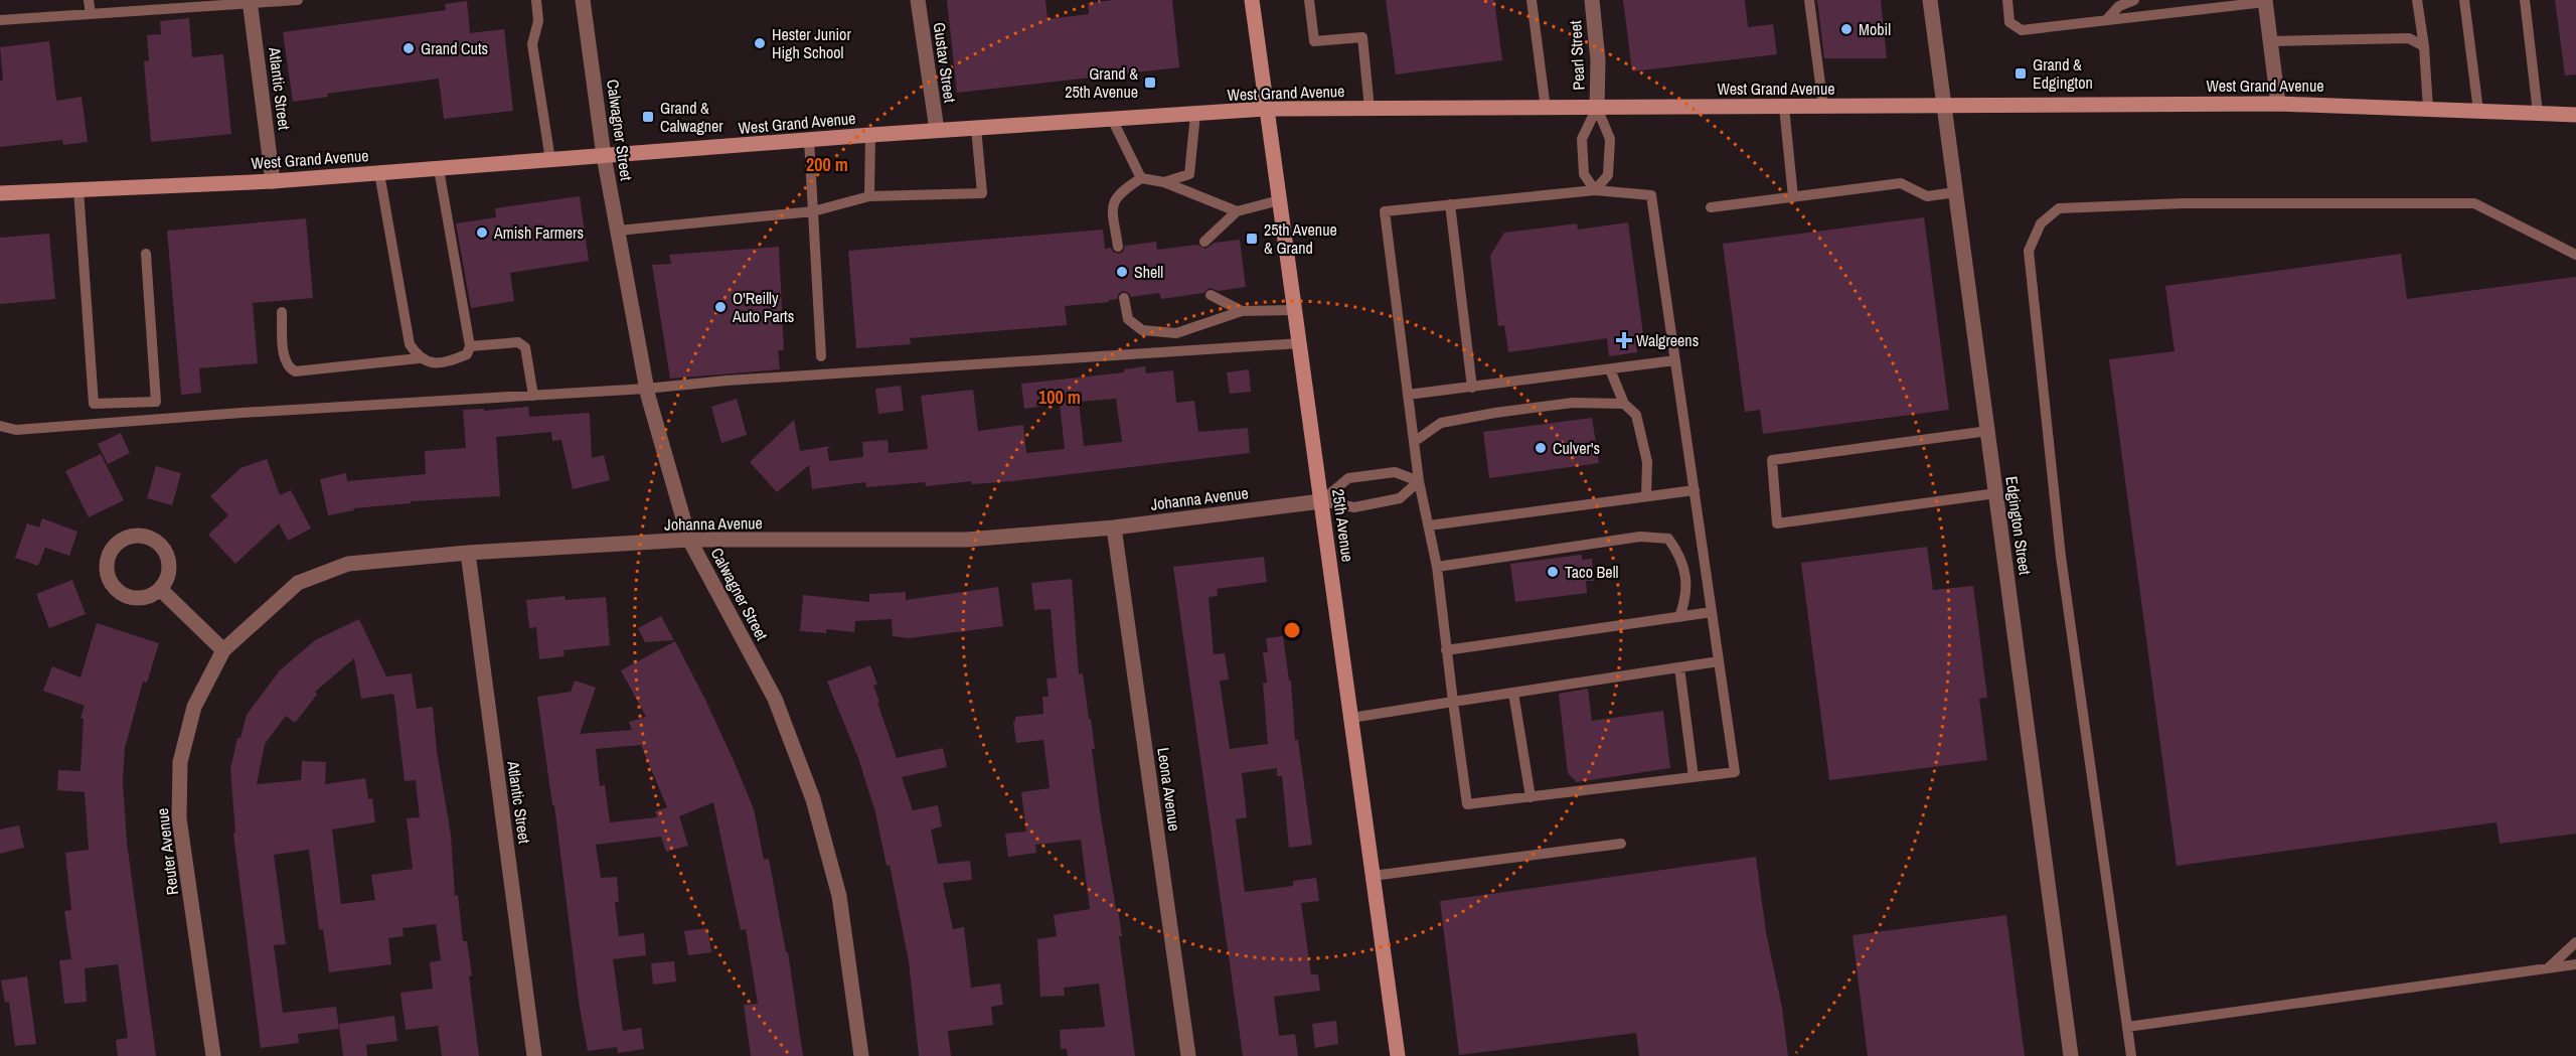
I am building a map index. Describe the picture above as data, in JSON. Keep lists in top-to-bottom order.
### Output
{
  "streets": {
    "main road": ["West Grand Avenue", "25th Avenue"],
    "street": [
      "Pearl Street",
      "Gustav Street",
      "Atlantic Street",
      "Calwagner Street",
      "Johanna Avenue",
      "Edgington Street",
      "Leona Avenue",
      "Reuter Avenue"
    ]
  },
  "crossings": [
    ["Pearl Street", "West Grand Avenue"],
    ["Gustav Street", "West Grand Avenue"],
    ["West Grand Avenue", "Atlantic Street"],
    ["West Grand Avenue", "Calwagner Street"],
    ["West Grand Avenue", "25th Avenue"],
    ["West Grand Avenue", "Edgington Street"],
    ["Atlantic Street", "Johanna Avenue"],
    ["Calwagner Street", "Johanna Avenue"],
    ["Johanna Avenue", "25th Avenue"],
    ["Johanna Avenue", "Leona Avenue"],
    ["Johanna Avenue", "Reuter Avenue"]
  ],
  "places": {
    "other": [
      "Mobil",
      "Hester Junior High School",
      "Grand Cuts",
      "Amish Farmers",
      "Shell",
      "O'Reilly Auto Parts",
      "Culver's",
      "Taco Bell"
    ],
    "transit": [
      "Grand & Edgington",
      "Grand & 25th Avenue",
      "Grand & Calwagner",
      "25th Avenue & Grand"
    ],
    "health": ["Walgreens"]
  },
  "rings": ["200 m", "100 m"]
}
